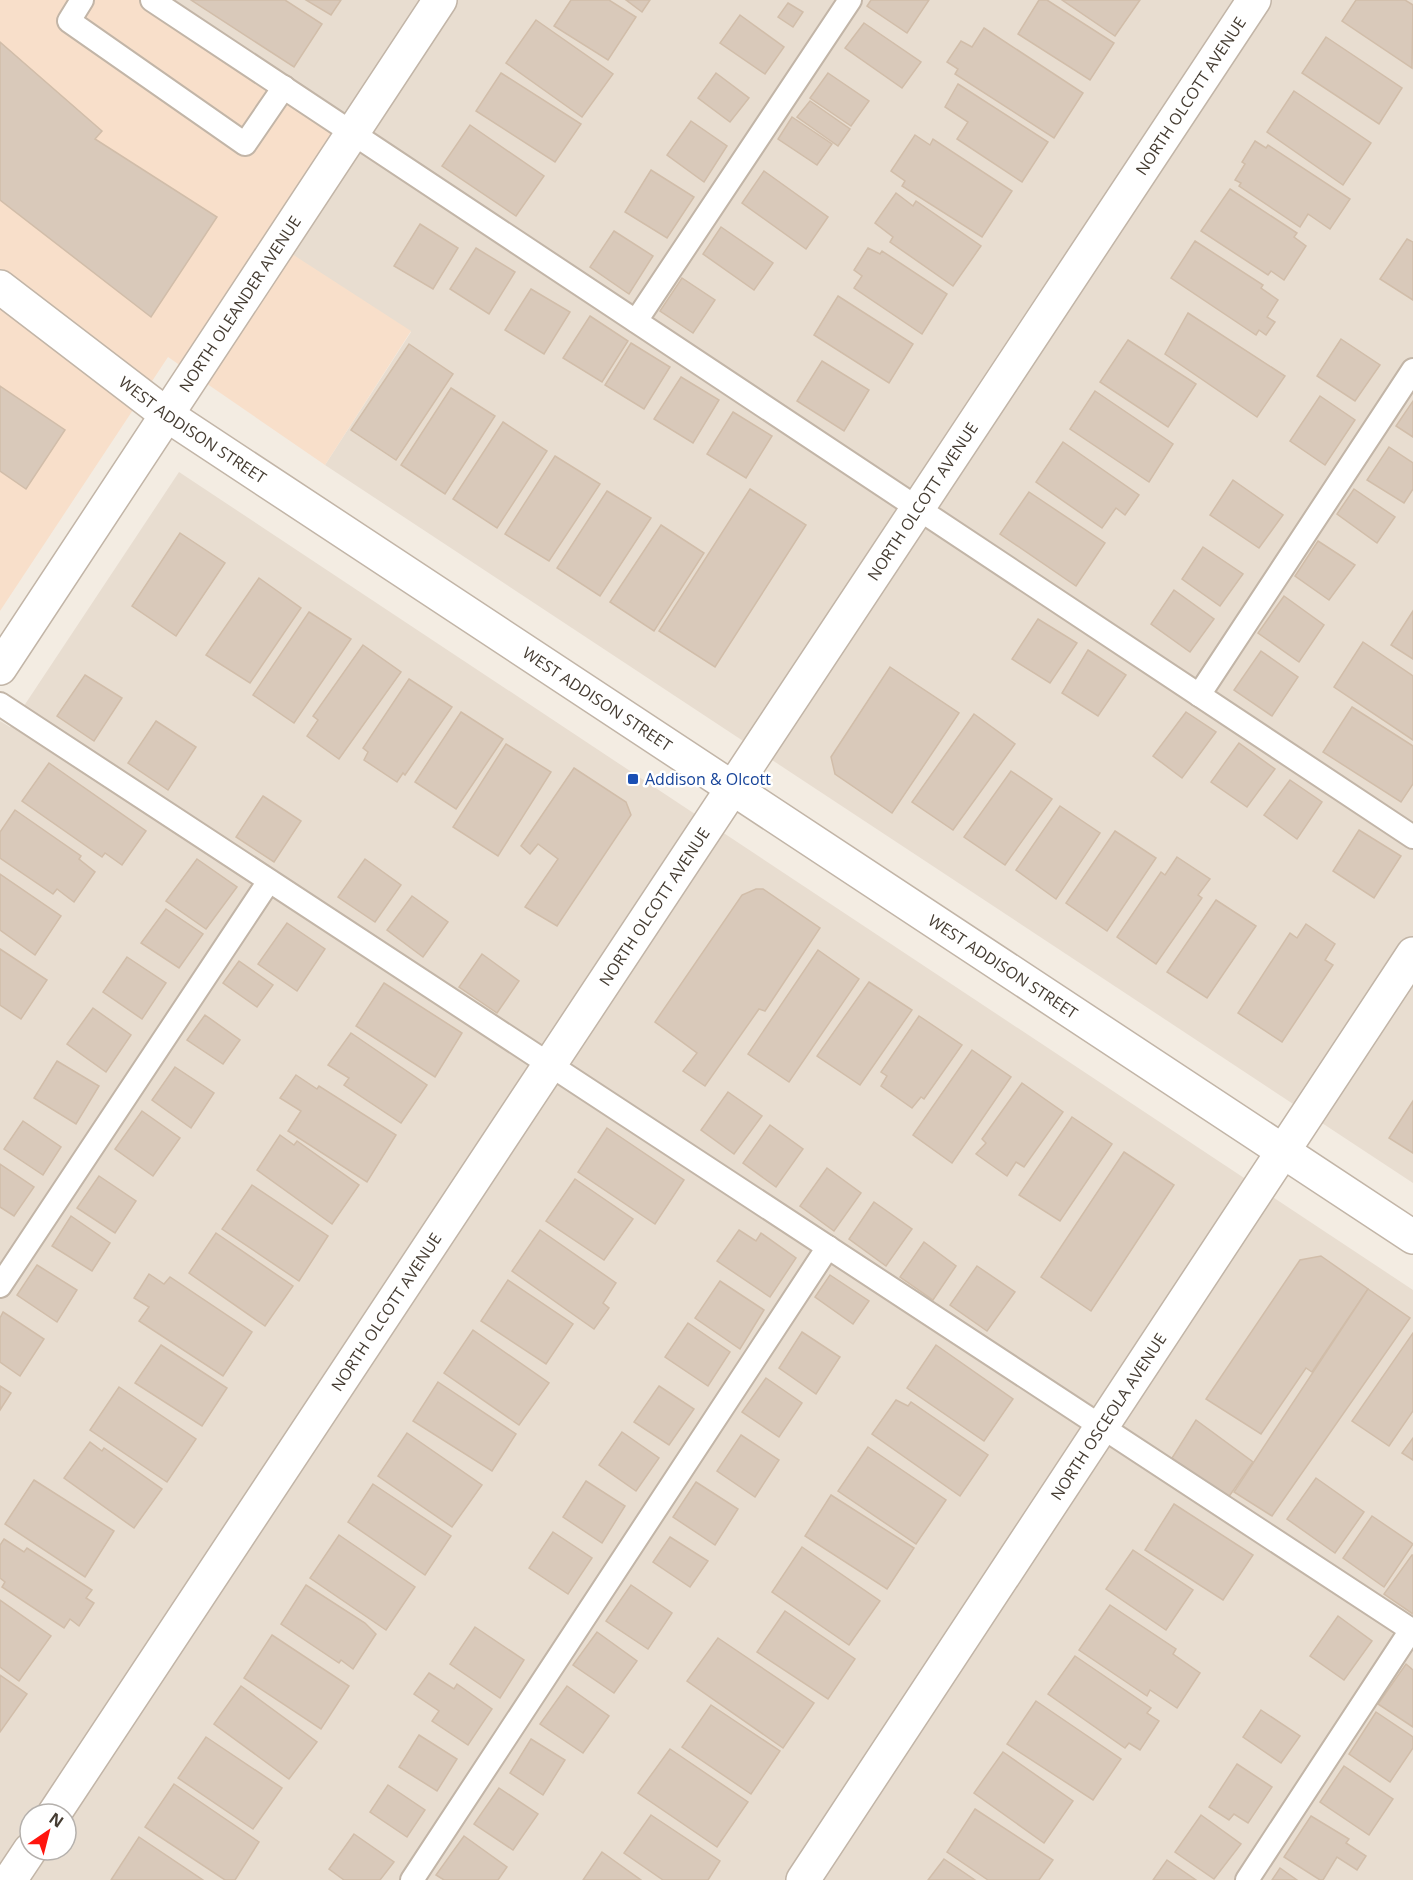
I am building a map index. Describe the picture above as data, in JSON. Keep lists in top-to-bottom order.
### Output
{
  "streets": {
    "street": [
      "NORTH OLCOTT AVENUE",
      "NORTH OLEANDER AVENUE",
      "WEST ADDISON STREET",
      "NORTH OSCEOLA AVENUE"
    ]
  },
  "crossings": [
    ["NORTH OLCOTT AVENUE", "WEST ADDISON STREET"],
    ["NORTH OLEANDER AVENUE", "WEST ADDISON STREET"],
    ["WEST ADDISON STREET", "NORTH OSCEOLA AVENUE"]
  ],
  "places": {
    "transit": ["Addison & Olcott"]
  },
  "north": "top right"
}
